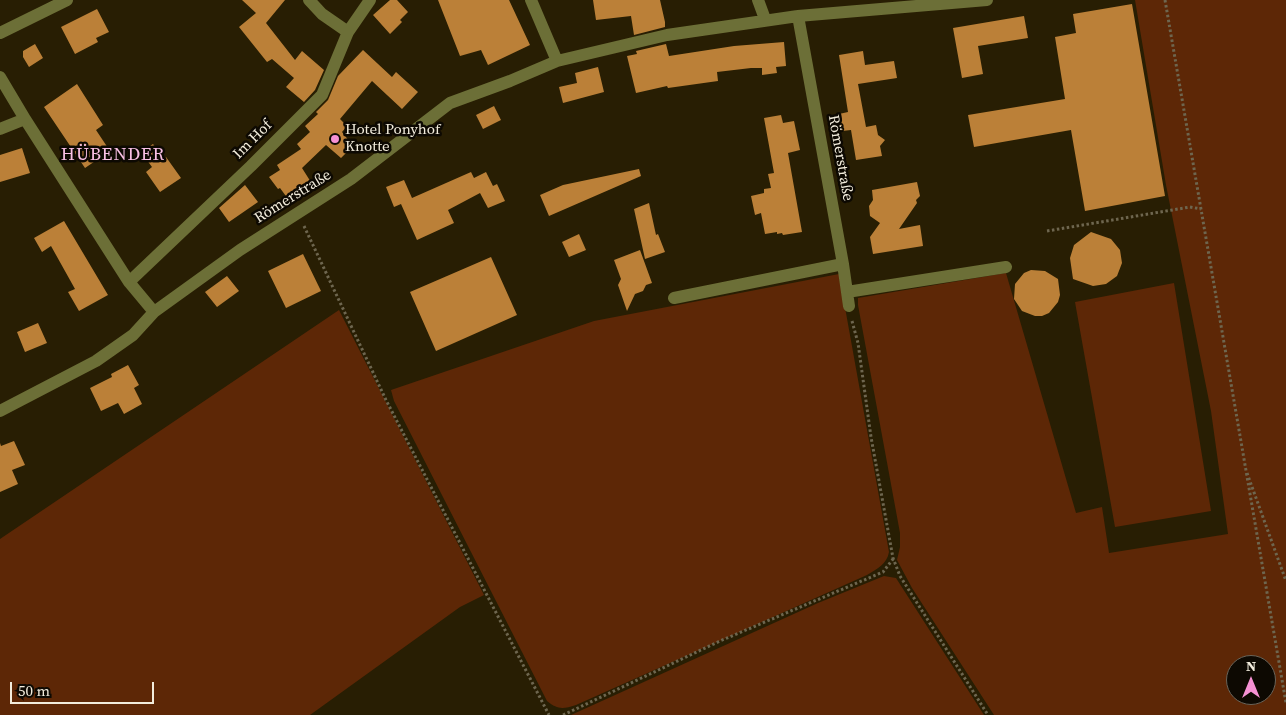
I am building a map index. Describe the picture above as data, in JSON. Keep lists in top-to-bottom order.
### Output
{
  "streets": {
    "street": ["Im Hof", "Römerstraße"]
  },
  "districts": ["HÜBENDER"],
  "places": ["Hotel Ponyhof Knotte"],
  "scale_bar": "50 m",
  "north": "top"
}
